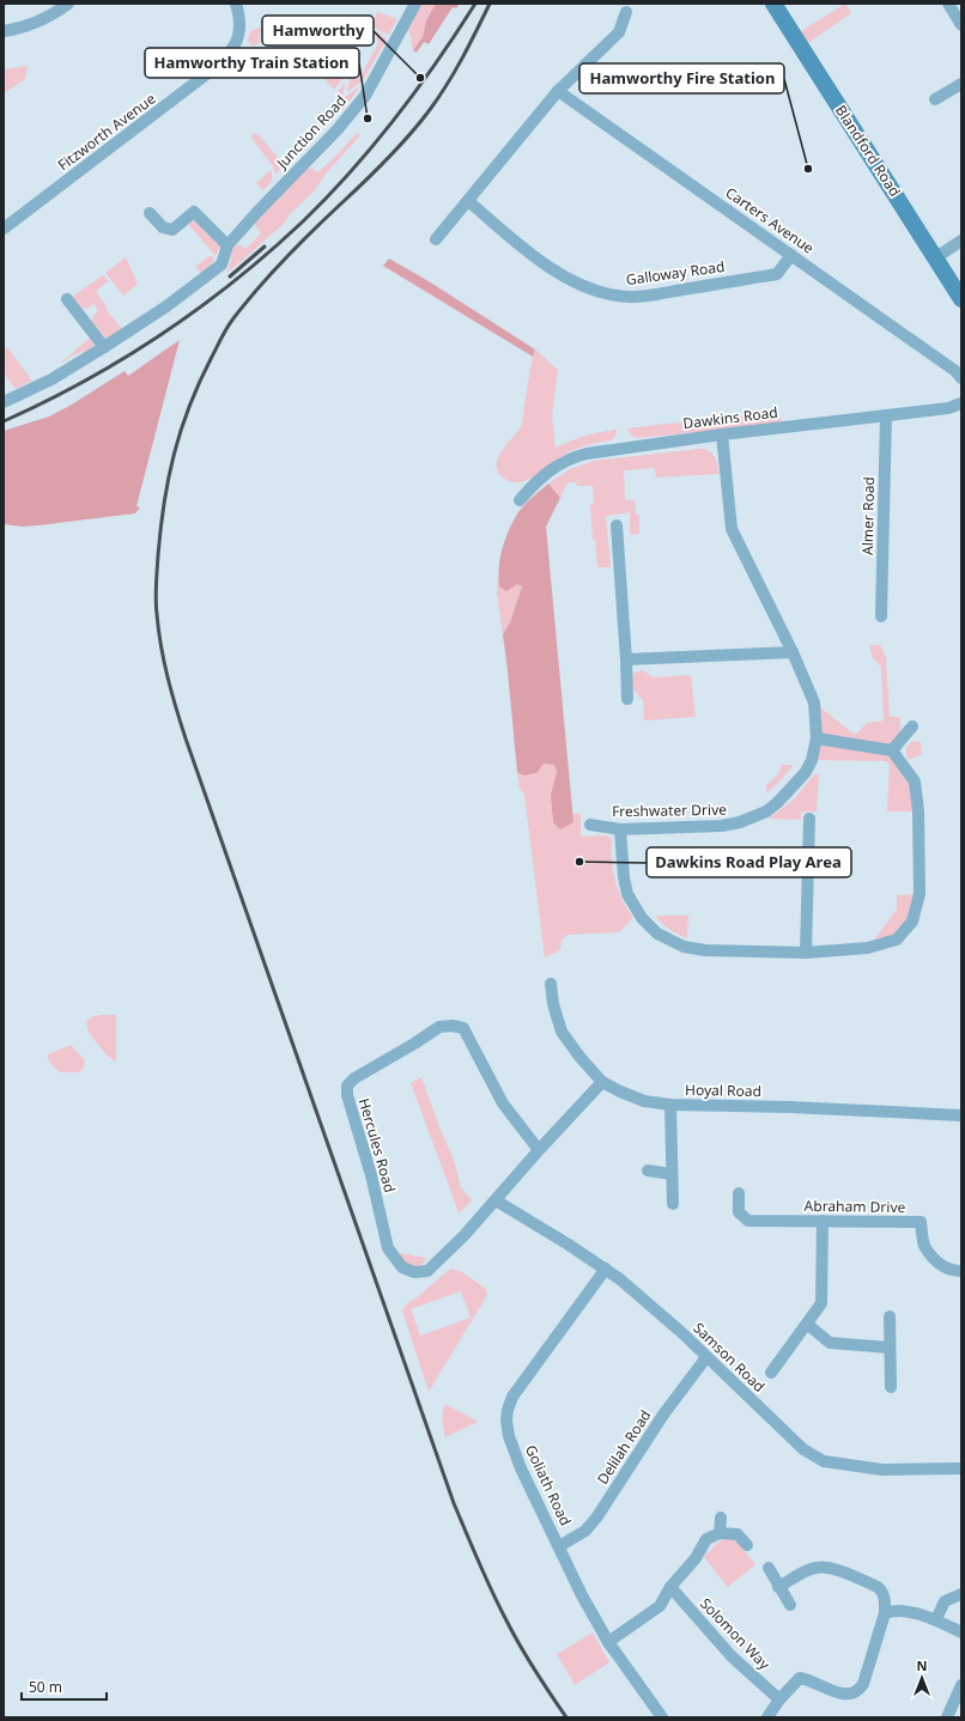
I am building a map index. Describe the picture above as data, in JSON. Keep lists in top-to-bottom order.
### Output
{
  "streets": {
    "main road": ["Blandford Road"],
    "street": [
      "Fitzworth Avenue",
      "Junction Road",
      "Carters Avenue",
      "Galloway Road",
      "Dawkins Road",
      "Almer Road",
      "Freshwater Drive",
      "Hoyal Road",
      "Hercules Road",
      "Abraham Drive",
      "Samson Road",
      "Delilah Road",
      "Goliath Road",
      "Solomon Way"
    ]
  },
  "crossings": [
    ["Carters Avenue", "Galloway Road"],
    ["Dawkins Road", "Almer Road"],
    ["Dawkins Road", "Freshwater Drive"],
    ["Hoyal Road", "Hercules Road"],
    ["Hercules Road", "Samson Road"],
    ["Samson Road", "Delilah Road"],
    ["Samson Road", "Goliath Road"],
    ["Delilah Road", "Goliath Road"]
  ],
  "places": [
    "Hamworthy",
    "Hamworthy Train Station",
    "Hamworthy Fire Station",
    "Dawkins Road Play Area"
  ],
  "scale_bar": "50 m",
  "north": "top"
}
